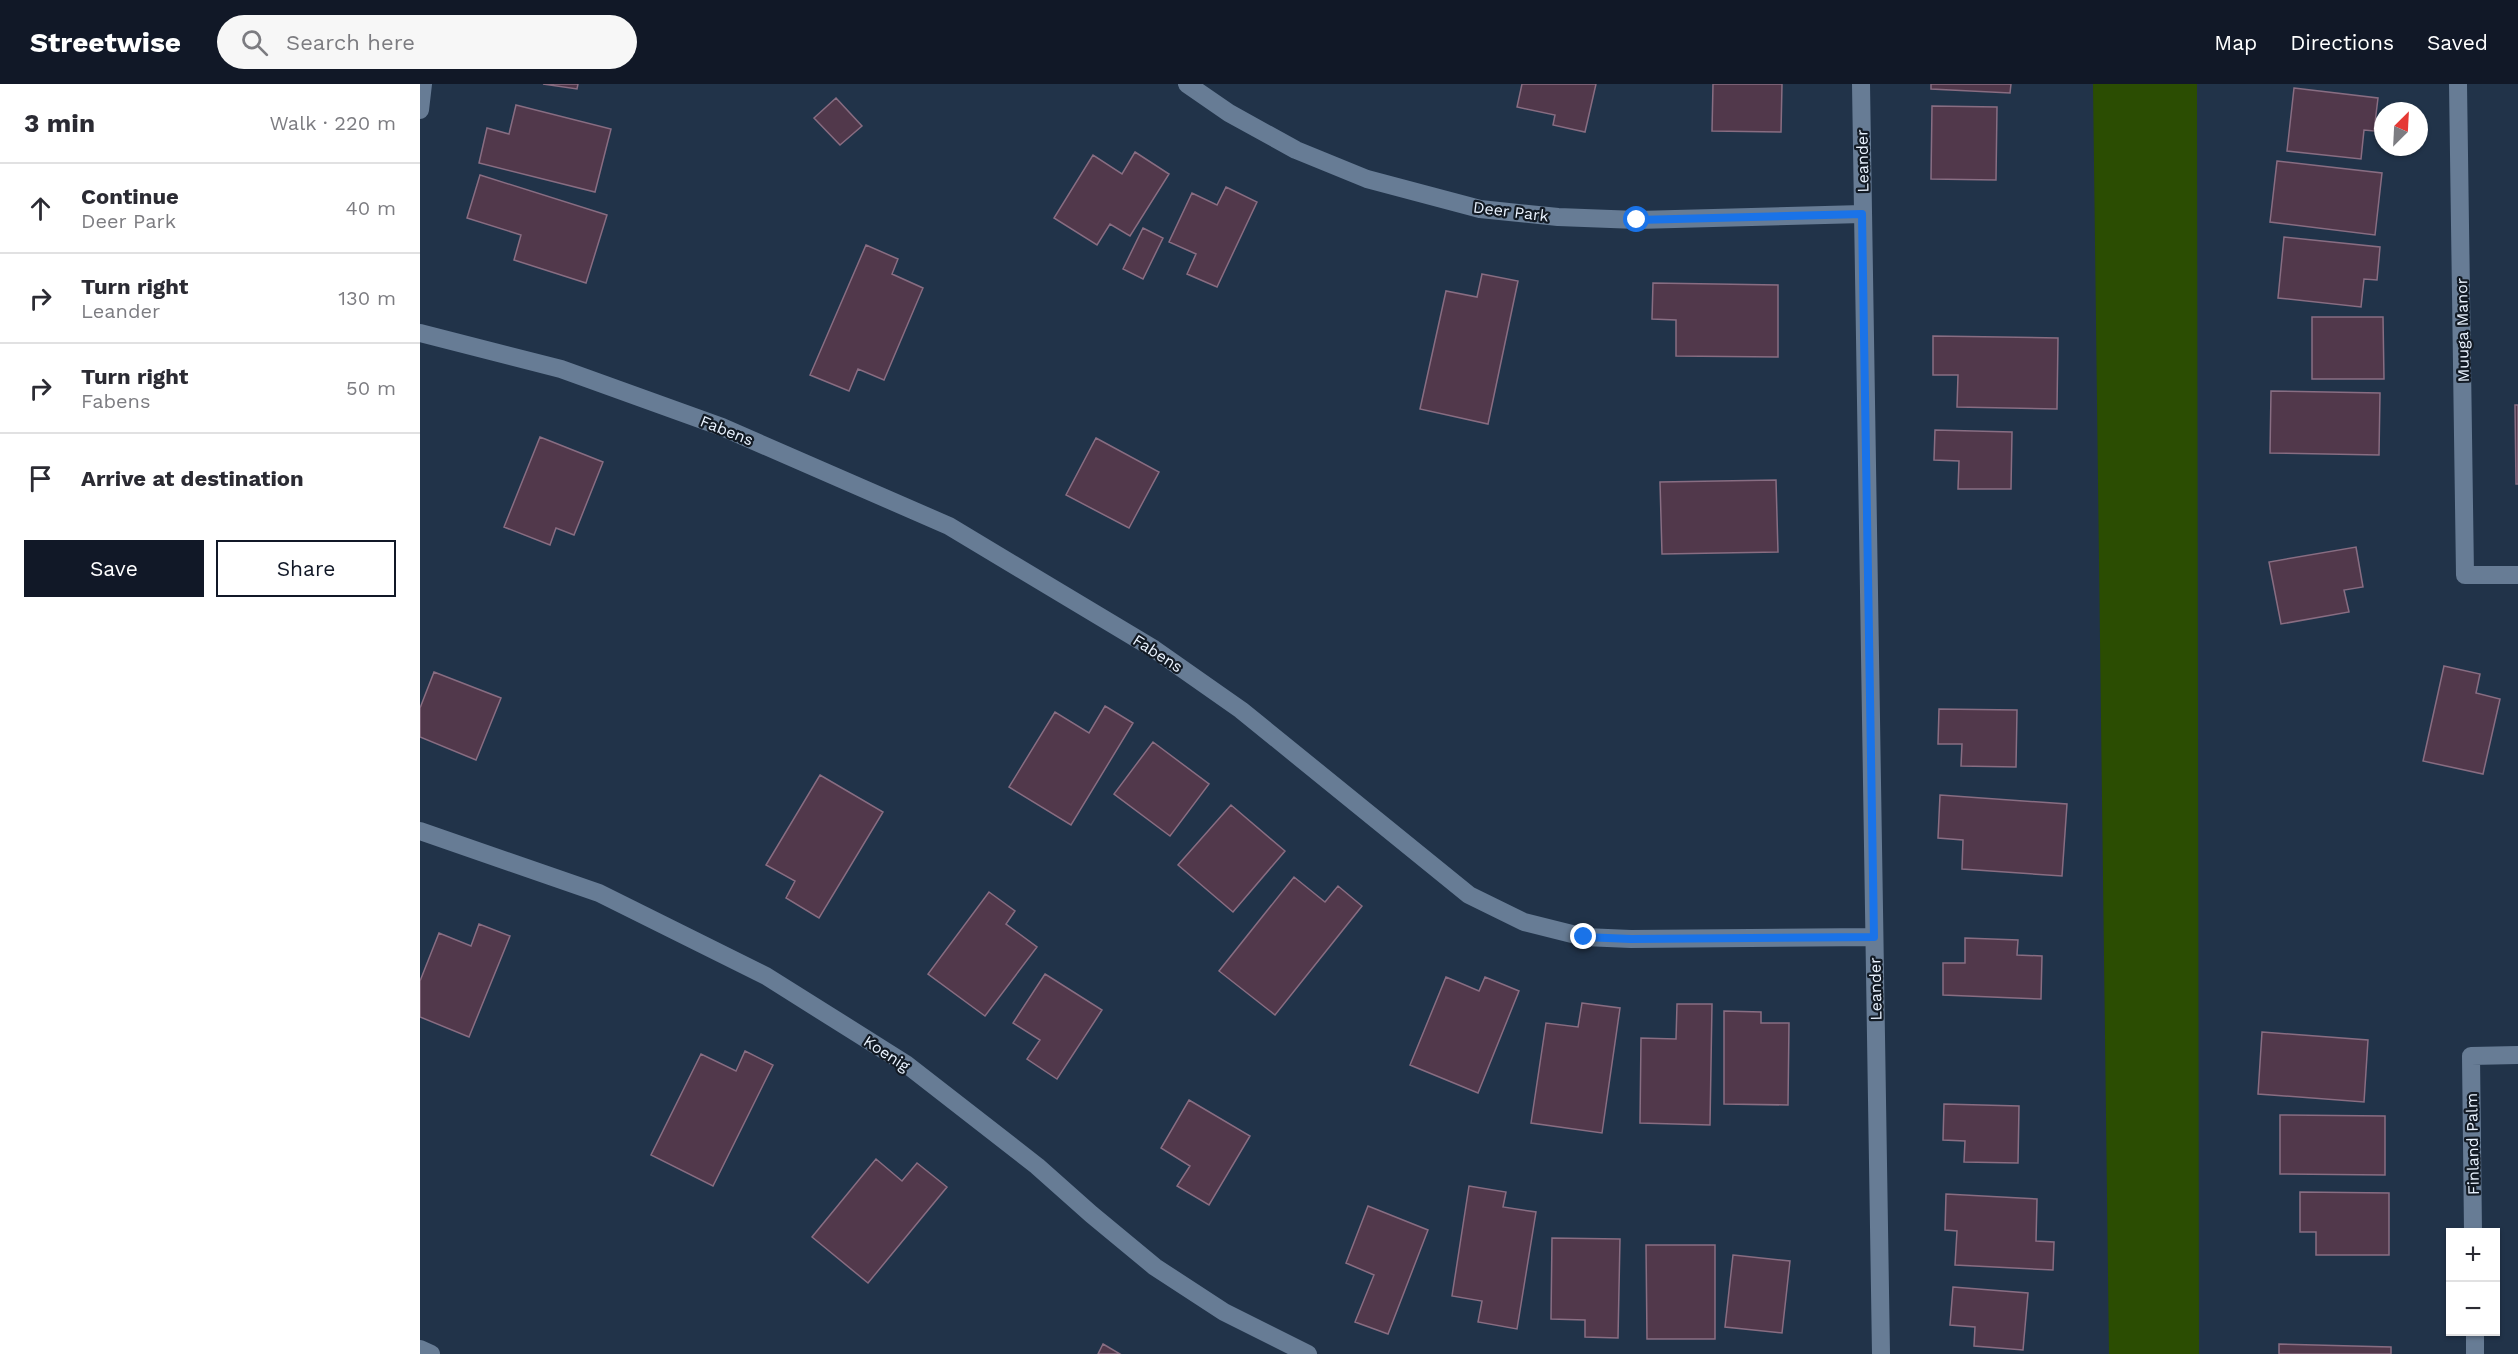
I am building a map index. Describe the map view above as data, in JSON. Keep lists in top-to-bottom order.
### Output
{
  "streets": {
    "street": [
      "Leander",
      "Deer Park",
      "Muuga Manor",
      "Fabens",
      "Koenig",
      "Finland Palm"
    ]
  },
  "crossings": [
    ["Leander", "Deer Park"],
    ["Leander", "Fabens"]
  ],
  "north": "top right",
  "page": {
    "header": "Streetwise",
    "search": "Search here",
    "nav": ["Map", "Directions", "Saved"],
    "heading": ["3 min", "Walk · 220 m"],
    "list": [
      ["Continue", "Deer Park", "40 m"],
      ["Turn right", "Leander", "130 m"],
      ["Turn right", "Fabens", "50 m"],
      "Arrive at destination"
    ],
    "buttons": ["Save", "Share"],
    "map_buttons": ["+", "−"]
  }
}
